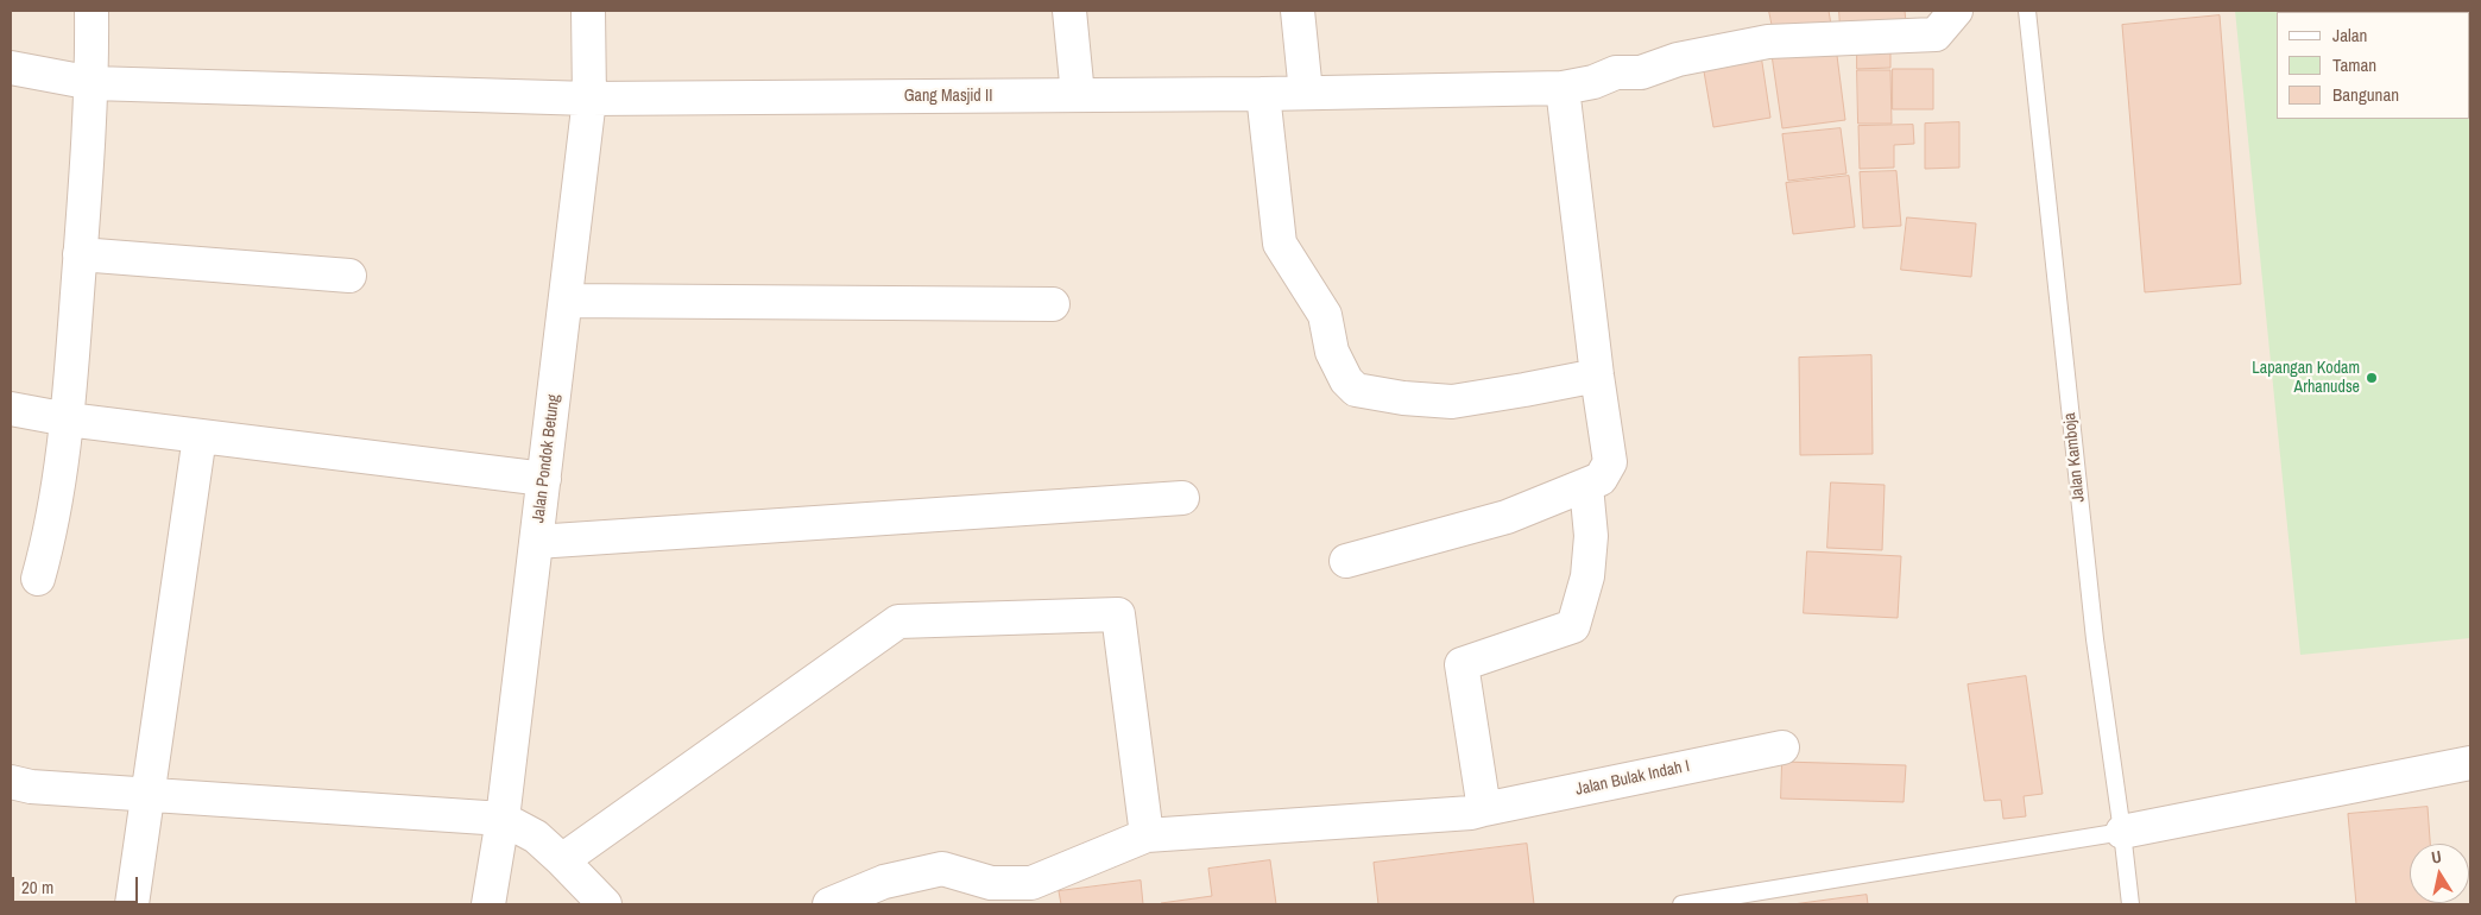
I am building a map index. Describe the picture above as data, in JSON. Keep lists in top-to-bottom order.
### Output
{
  "streets": {
    "street": ["Gang Masjid II", "Jalan Pondok Betung", "Jalan Bulak Indah I"],
    "lane": ["Jalan Kamboja"]
  },
  "crossings": [
    ["Gang Masjid II", "Jalan Pondok Betung"]
  ],
  "places": ["Lapangan Kodam Arhanudse"],
  "legend": ["Jalan", "Taman", "Bangunan"],
  "scale_bar": "20 m",
  "north": "top"
}
